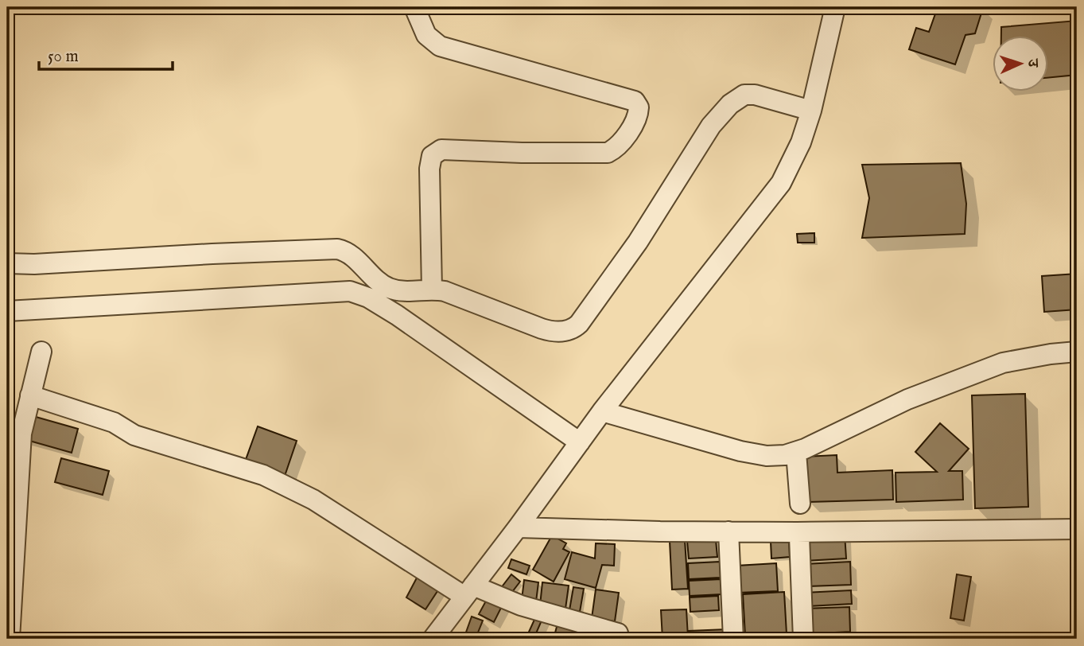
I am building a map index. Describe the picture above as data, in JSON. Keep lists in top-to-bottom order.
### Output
{
  "scale_bar": "50 m",
  "north": "right"
}
